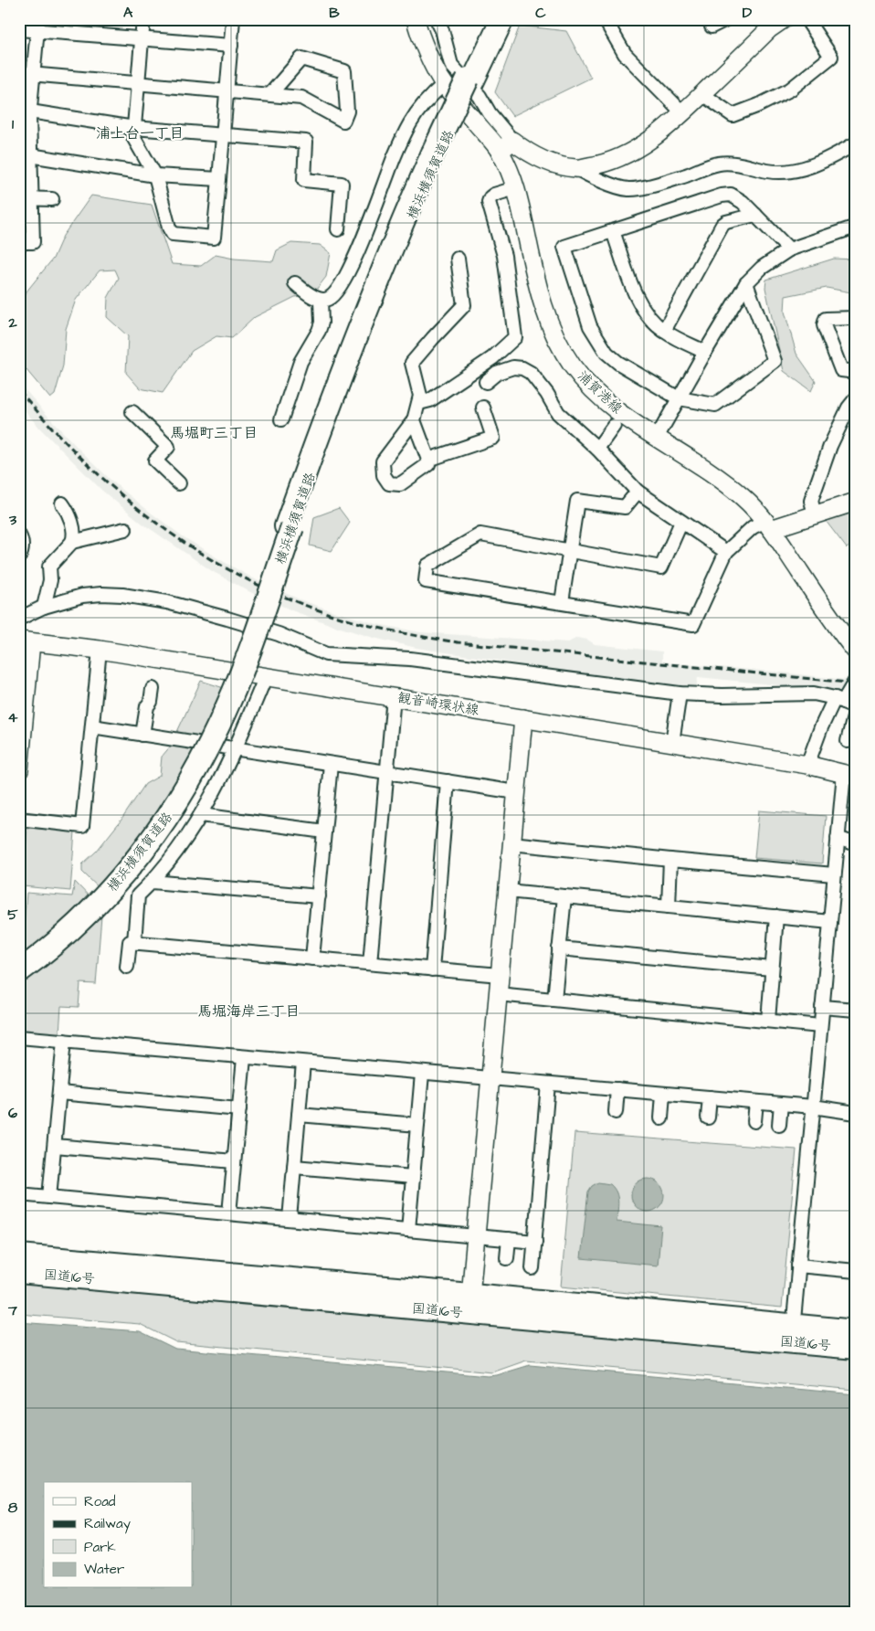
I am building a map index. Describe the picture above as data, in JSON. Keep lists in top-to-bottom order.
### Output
{
  "streets": {
    "highway": ["横浜横須賀道路", "国道16号"],
    "main road": ["浦賀港線", "観音崎環状線"]
  },
  "districts": ["浦上台一丁目", "馬堀町三丁目", "馬堀海岸三丁目"],
  "legend": [
    "Road",
    "Railway",
    "Park",
    "Water"
  ],
  "grid": {
    "columns": [
      "A",
      "B",
      "C",
      "D"
    ],
    "rows": [
      "1",
      "2",
      "3",
      "4",
      "5",
      "6",
      "7",
      "8"
    ]
  }
}
